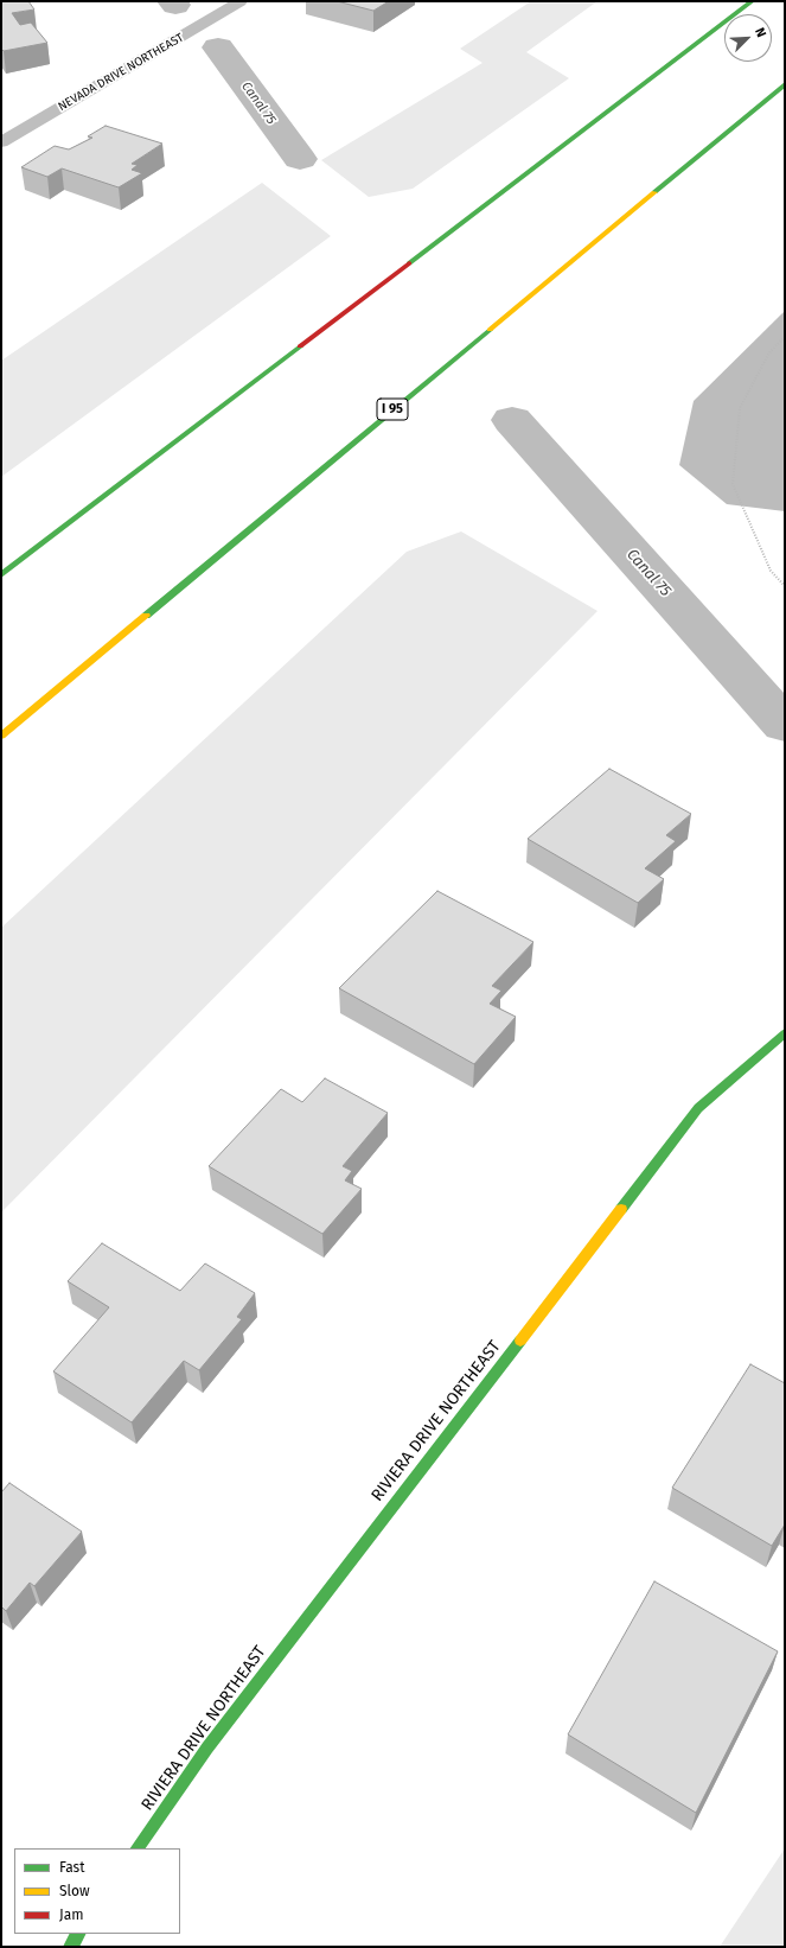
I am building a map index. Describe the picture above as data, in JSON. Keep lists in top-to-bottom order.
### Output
{
  "streets": {
    "main road": ["I 95", "RIVIERA DRIVE NORTHEAST"],
    "street": ["NEVADA DRIVE NORTHEAST"]
  },
  "water": ["Canal 75"],
  "legend": ["Fast", "Slow", "Jam"],
  "north": "top right"
}
